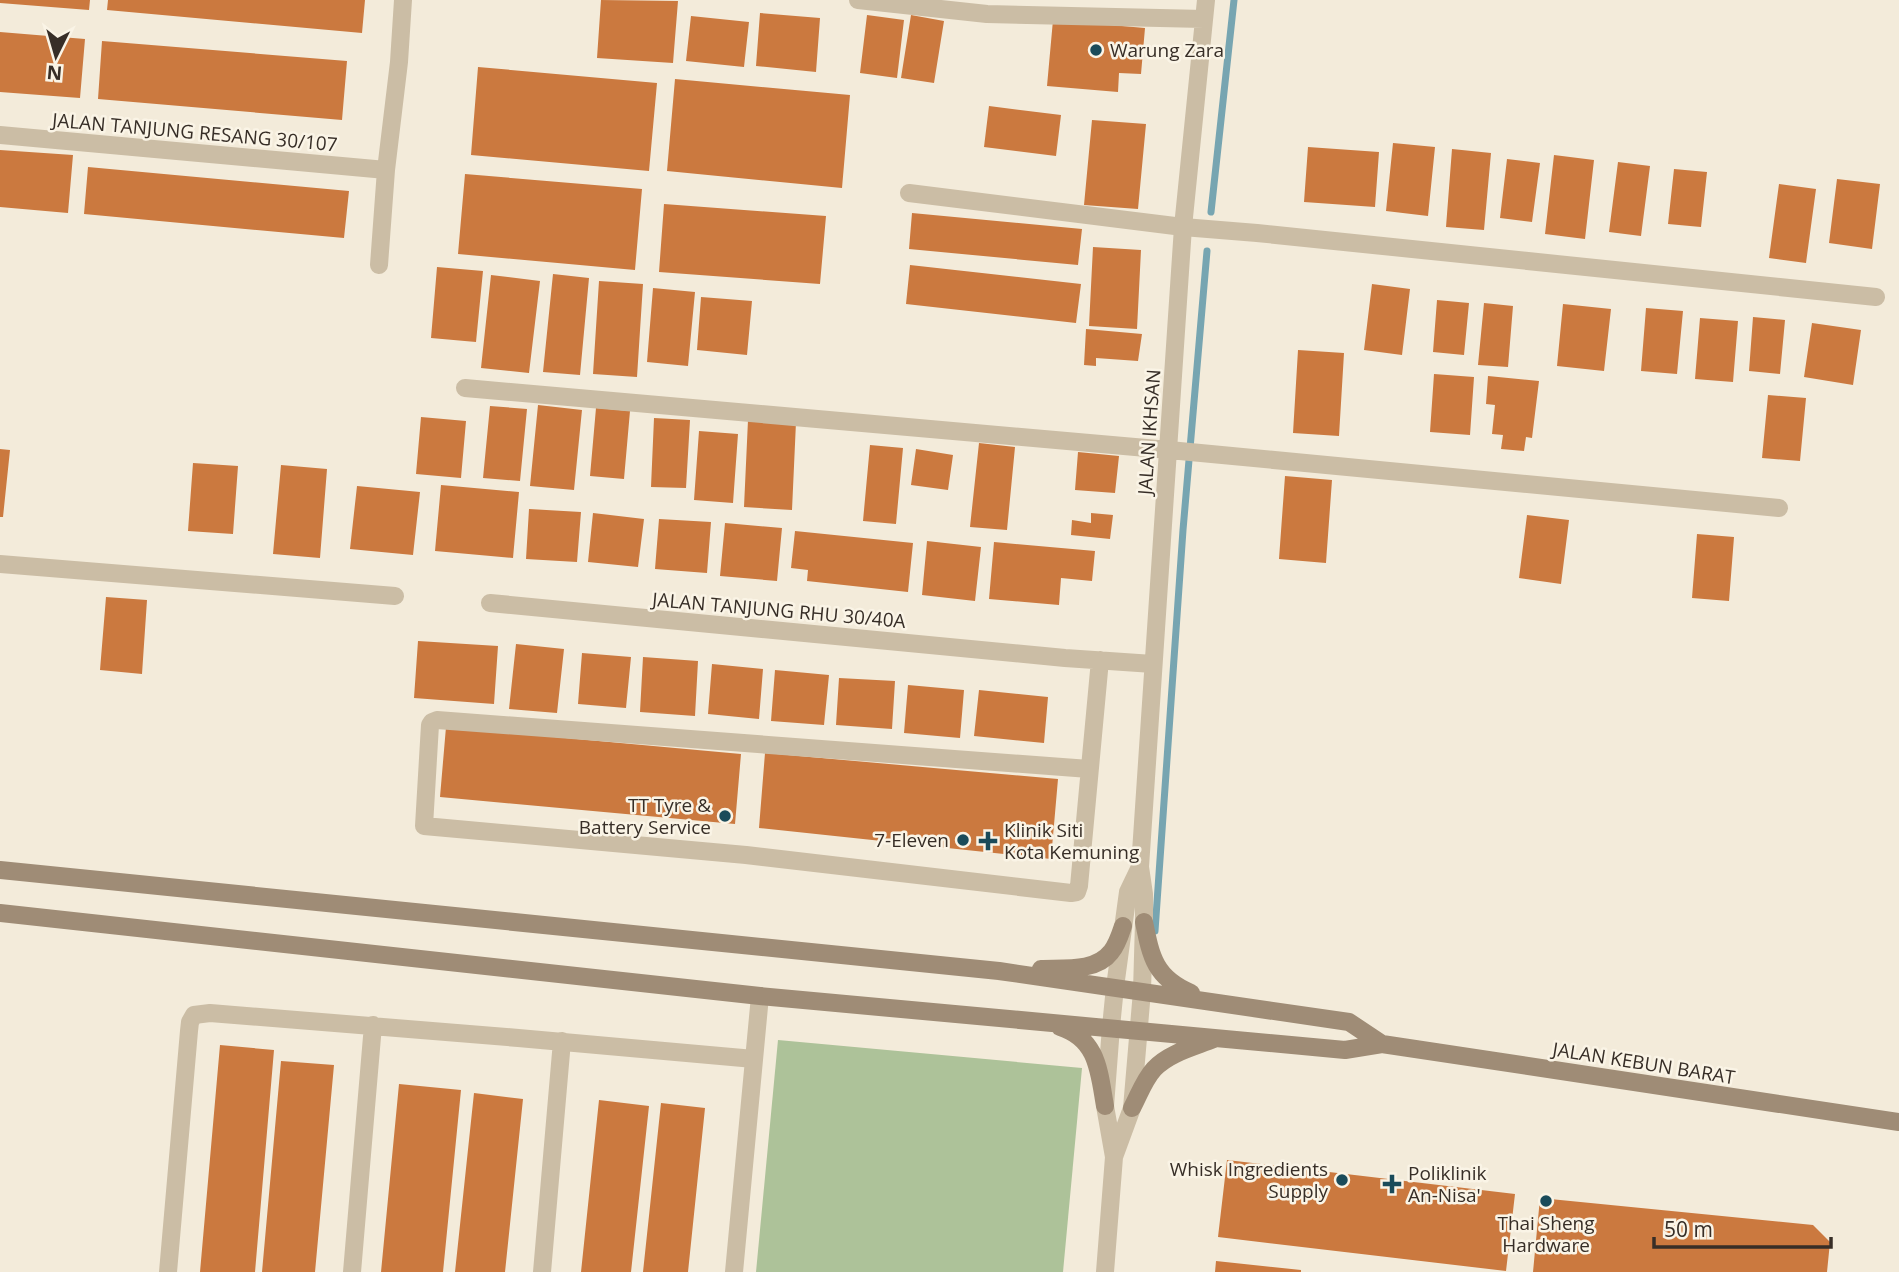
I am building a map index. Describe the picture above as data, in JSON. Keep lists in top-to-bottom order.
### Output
{
  "streets": {
    "main road": ["JALAN KEBUN BARAT"],
    "street": ["JALAN TANJUNG RESANG 30/107", "JALAN IKHSAN", "JALAN TANJUNG RHU 30/40A"]
  },
  "crossings": [
    ["JALAN IKHSAN", "JALAN TANJUNG RHU 30/40A"],
    ["JALAN IKHSAN", "JALAN KEBUN BARAT"]
  ],
  "places": {
    "other": [
      "Warung Zara",
      "TT Tyre & Battery Service",
      "7-Eleven",
      "Whisk Ingredients Supply",
      "Thai Sheng Hardware"
    ],
    "health": ["Klinik Siti Kota Kemuning", "Poliklinik An-Nisa'"]
  },
  "scale_bar": "50 m",
  "north": "bottom"
}
